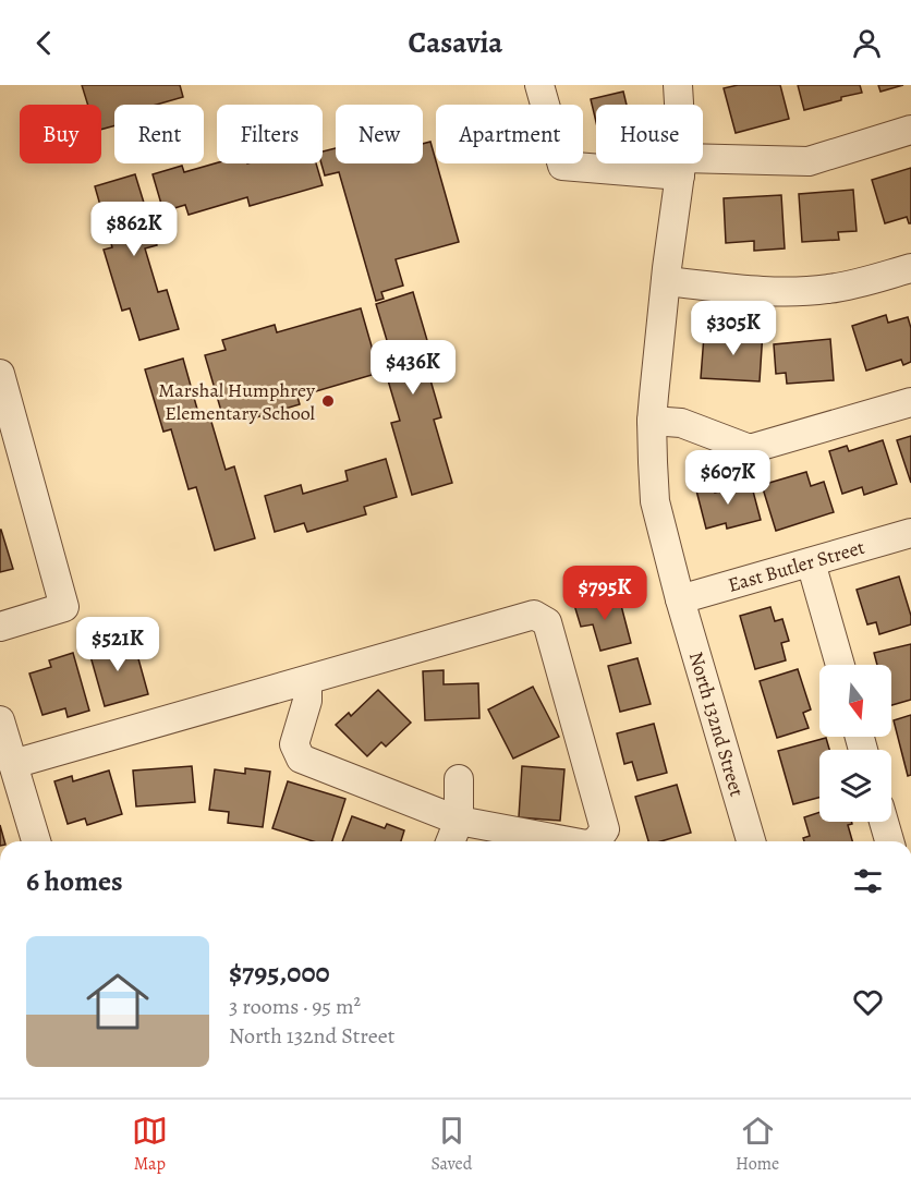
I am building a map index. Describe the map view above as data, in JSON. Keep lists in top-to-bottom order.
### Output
{
  "streets": {
    "street": ["East Butler Street", "North 132nd Street"]
  },
  "crossings": [
    ["East Butler Street", "North 132nd Street"]
  ],
  "places": ["Marshal Humphrey Elementary School"],
  "north": "bottom",
  "page": {
    "header": "Casavia",
    "chip": [
      "Buy",
      "Rent",
      "Filters",
      "New",
      "Apartment",
      "House"
    ],
    "price": [
      "$862K",
      "$305K",
      "$436K",
      "$607K",
      "$795K",
      "$521K"
    ],
    "heading": "6 homes",
    "list": [
      {
        "name": "$795,000",
        "note": "3 rooms · 95 m² · North 132nd Street"
      }
    ],
    "tabs": ["Map", "Saved", "Home"]
  }
}
